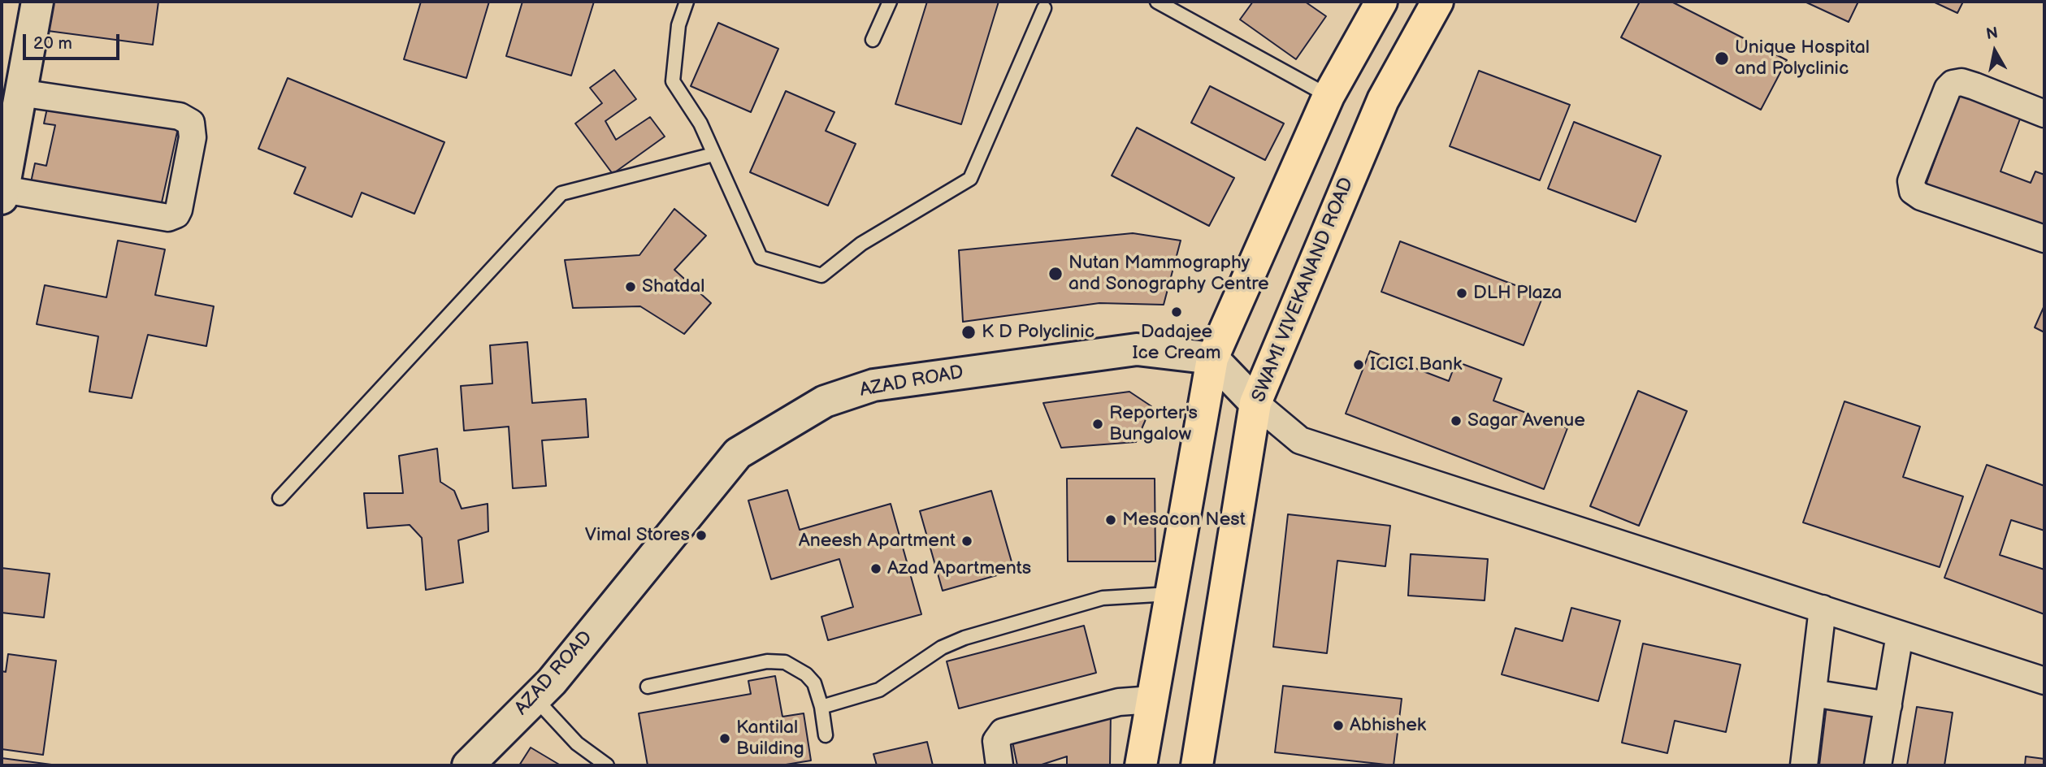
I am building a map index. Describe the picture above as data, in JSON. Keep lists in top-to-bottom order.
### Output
{
  "streets": {
    "main road": ["SWAMI VIVEKANAND ROAD"],
    "street": ["AZAD ROAD"]
  },
  "places": [
    "Unique Hospital and Polyclinic",
    "Nutan Mammography and Sonography Centre",
    "Shatdal",
    "DLH Plaza",
    "Dadajee Ice Cream",
    "K D Polyclinic",
    "ICICI Bank",
    "Sagar Avenue",
    "Reporter's Bungalow",
    "Mesacon Nest",
    "Vimal Stores",
    "Aneesh Apartment",
    "Azad Apartments",
    "Abhishek",
    "Kantilal Building"
  ],
  "scale_bar": "20 m",
  "north": "top"
}
